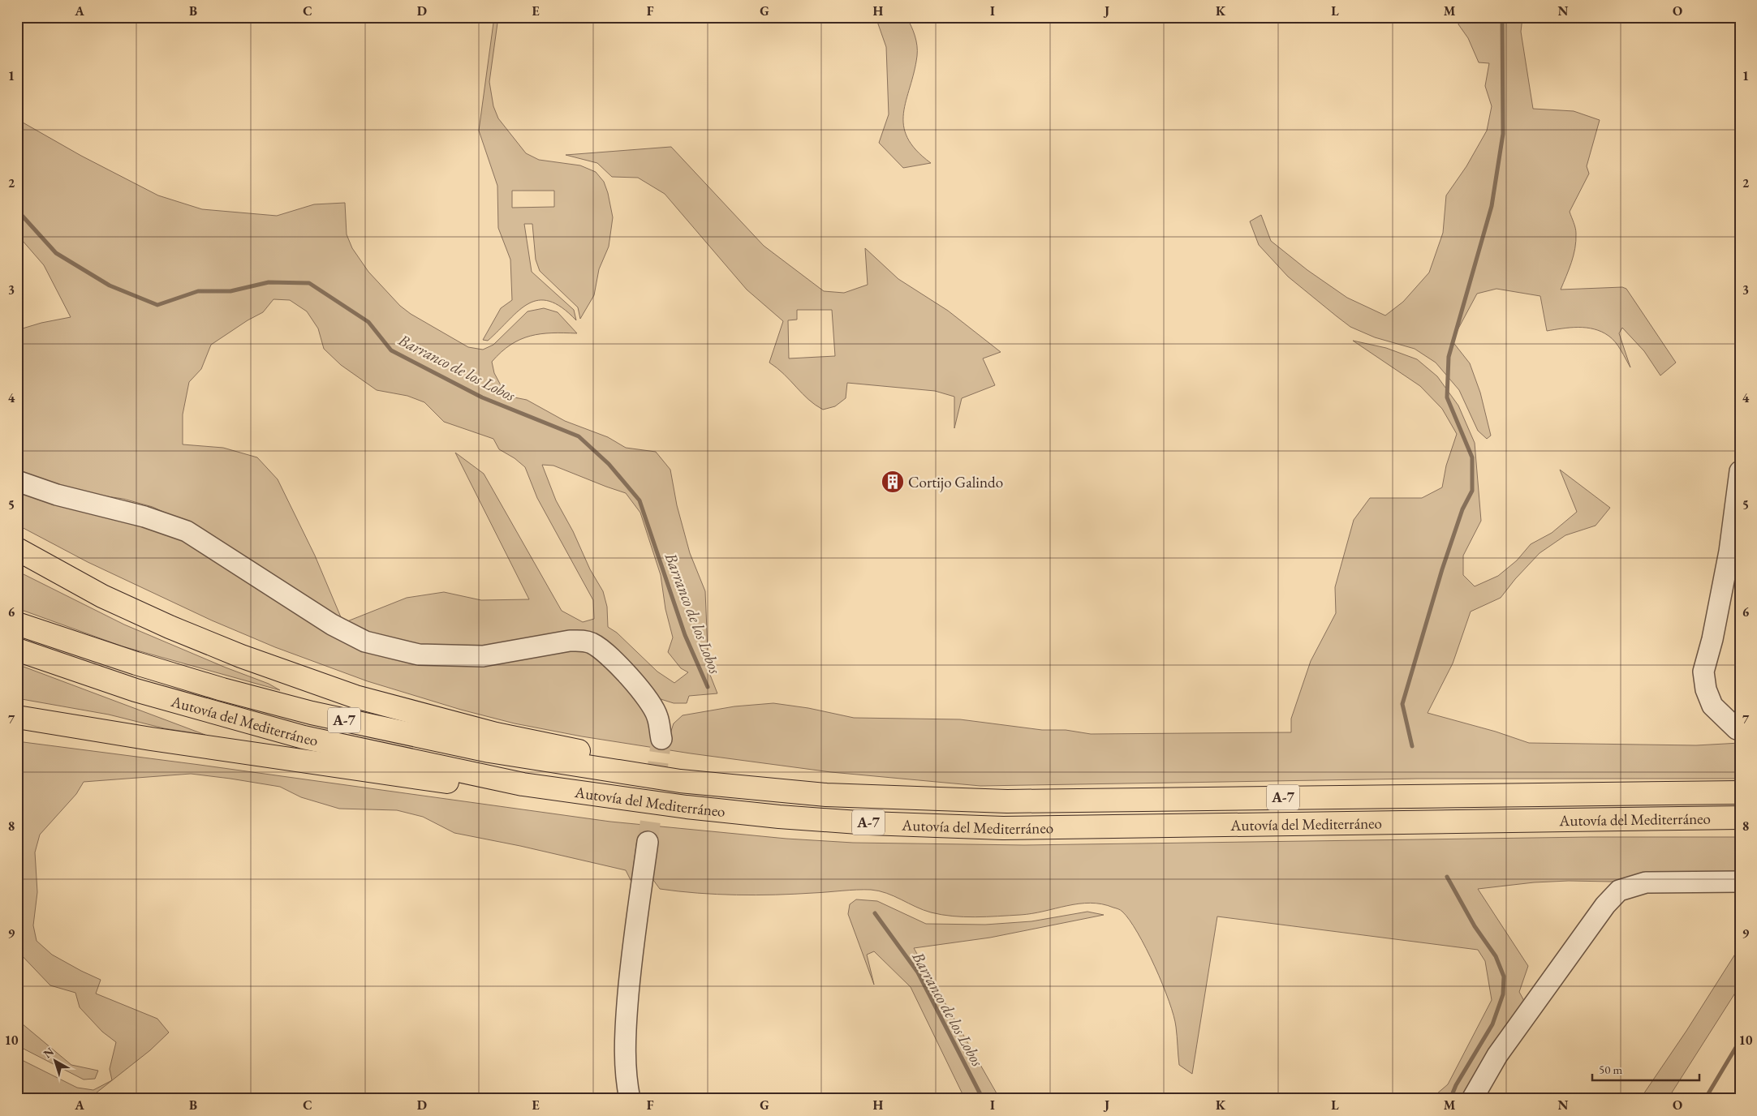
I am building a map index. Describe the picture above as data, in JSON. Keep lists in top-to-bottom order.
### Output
{
  "streets": {
    "highway": ["Autovía del Mediterráneo", "A-7"]
  },
  "water": ["Barranco de los Lobos"],
  "places": {
    "building": ["Cortijo Galindo"]
  },
  "scale_bar": "50 m",
  "north": "top left",
  "grid": {
    "columns": [
      "A",
      "B",
      "C",
      "D",
      "E",
      "F",
      "G",
      "H",
      "I",
      "J",
      "K",
      "L",
      "M",
      "N",
      "O"
    ],
    "rows": [
      "1",
      "2",
      "3",
      "4",
      "5",
      "6",
      "7",
      "8",
      "9",
      "10"
    ]
  }
}
